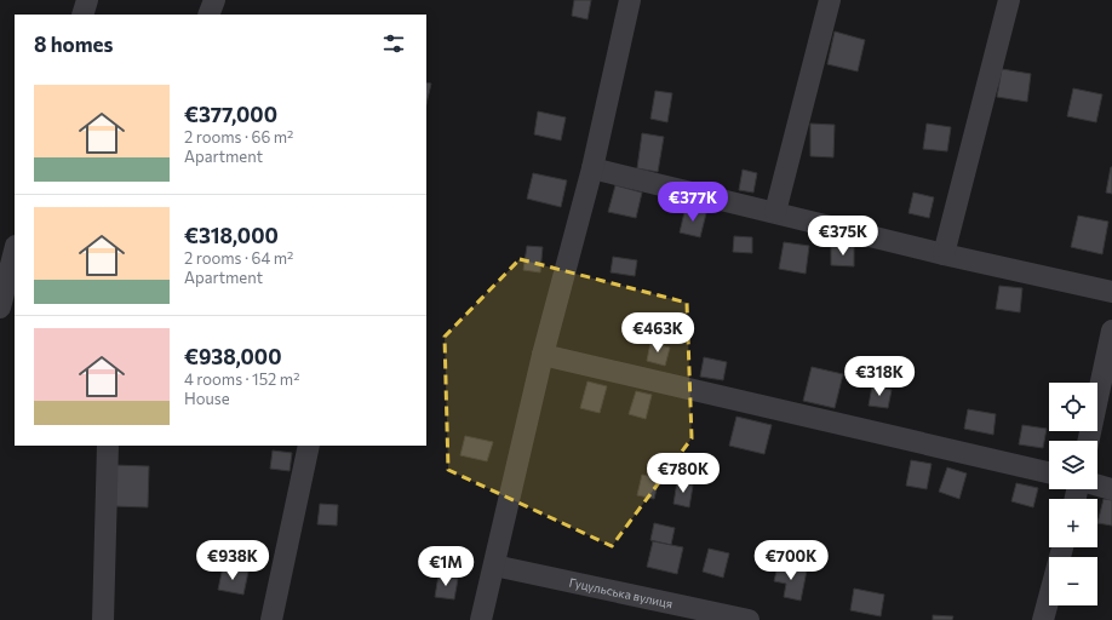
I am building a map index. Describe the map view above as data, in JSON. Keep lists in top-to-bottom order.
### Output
{
  "streets": {
    "street": ["Гуцульська вулиця"]
  },
  "page": {
    "heading": "8 homes",
    "list": [
      {
        "name": "€377,000",
        "note": "2 rooms · 66 m² · Apartment"
      },
      {
        "name": "€318,000",
        "note": "2 rooms · 64 m² · Apartment"
      },
      {
        "name": "€938,000",
        "note": "4 rooms · 152 m² · House"
      }
    ],
    "price": [
      "€377K",
      "€375K",
      "€463K",
      "€318K",
      "€780K",
      "€938K",
      "€700K",
      "€1M"
    ],
    "map_buttons": ["+", "−"]
  }
}
